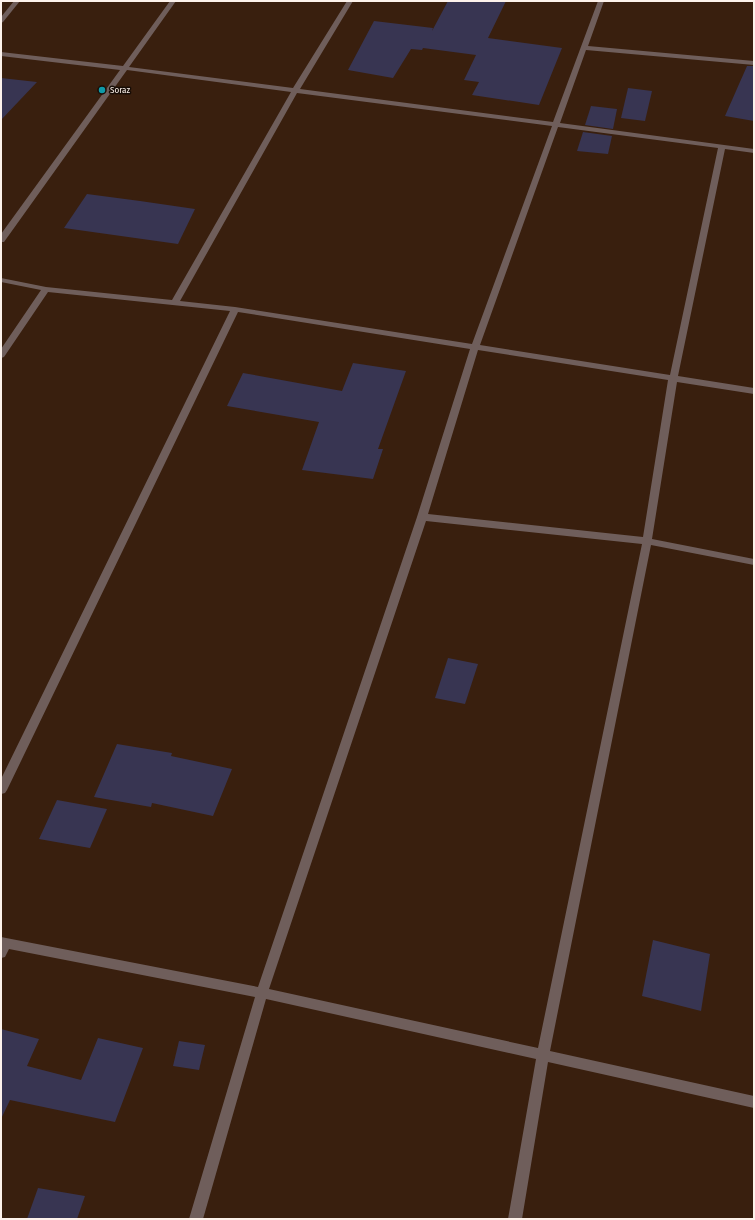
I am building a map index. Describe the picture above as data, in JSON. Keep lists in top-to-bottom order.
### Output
{
  "places": ["Soraz"]
}
